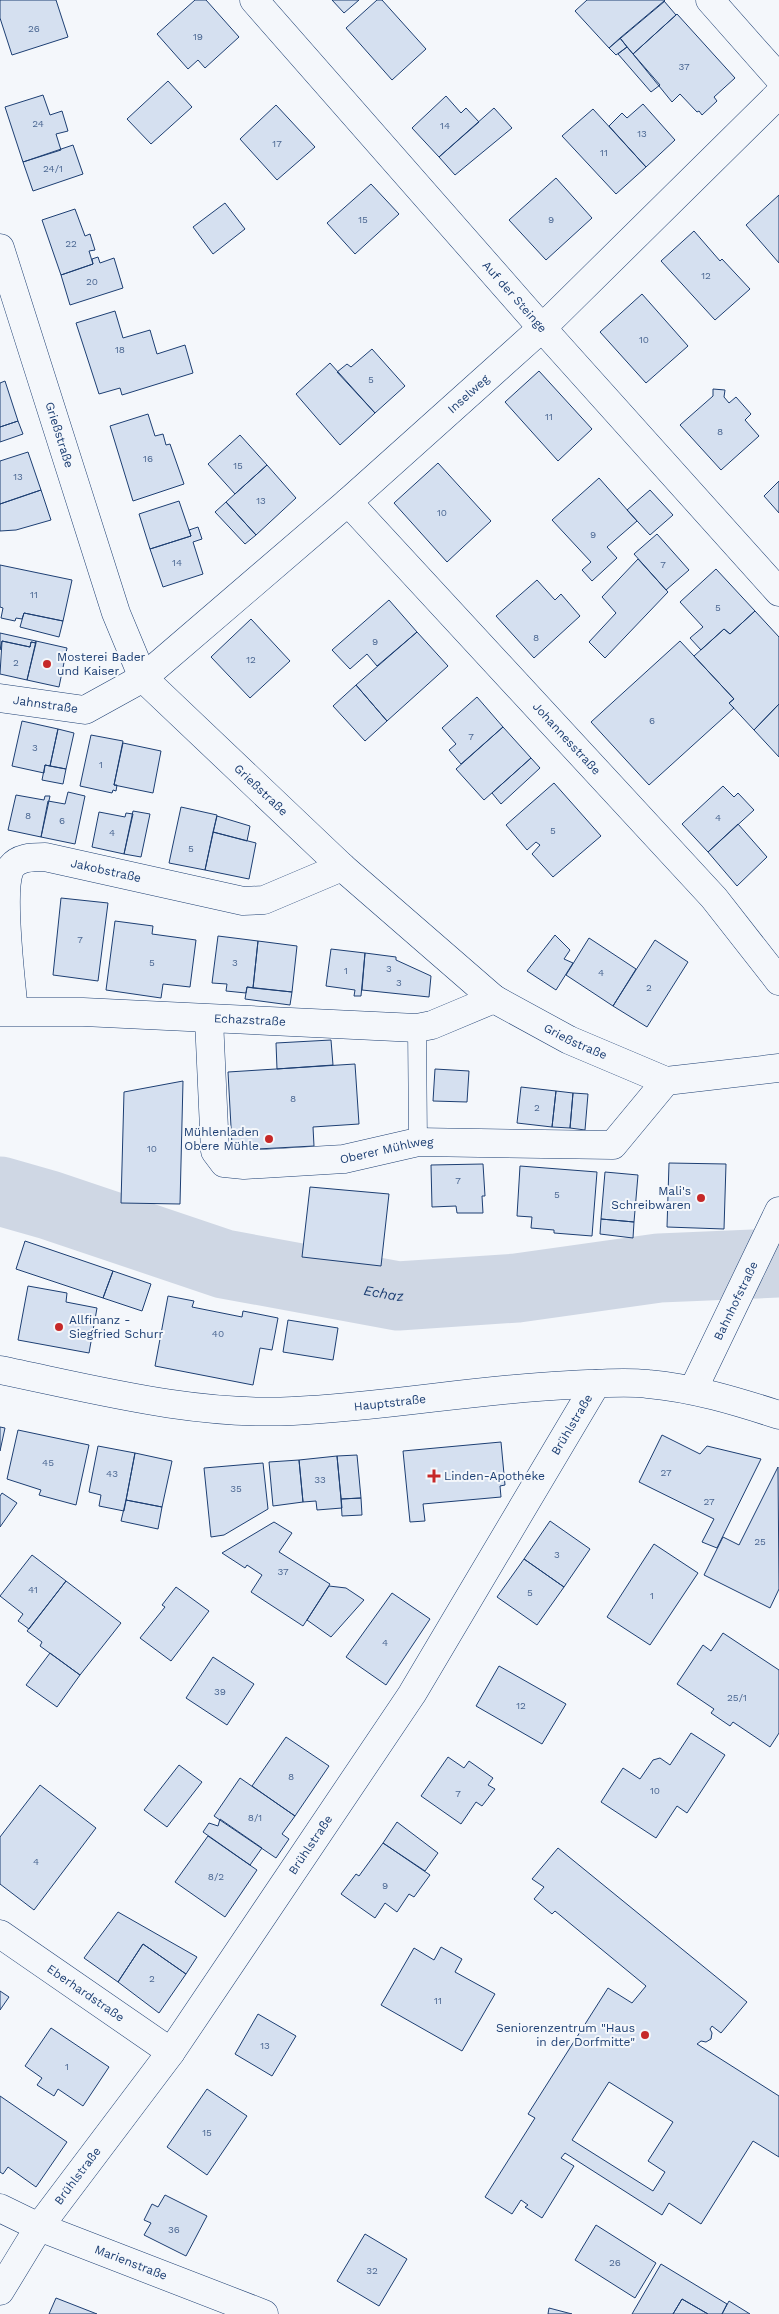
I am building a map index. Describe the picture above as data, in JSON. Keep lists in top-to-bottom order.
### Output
{
  "streets": {
    "street": [
      "Auf der Steinge",
      "Inselweg",
      "Grießstraße",
      "Jahnstraße",
      "Johannesstraße",
      "Jakobstraße",
      "Echazstraße",
      "Oberer Mühlweg",
      "Bahnhofstraße",
      "Hauptstraße",
      "Brühlstraße",
      "Eberhardstraße",
      "Marienstraße"
    ]
  },
  "crossings": [
    ["Auf der Steinge", "Inselweg"],
    ["Inselweg", "Grießstraße"],
    ["Inselweg", "Jahnstraße"],
    ["Inselweg", "Johannesstraße"],
    ["Grießstraße", "Jahnstraße"],
    ["Grießstraße", "Jakobstraße"],
    ["Grießstraße", "Echazstraße"],
    ["Grießstraße", "Oberer Mühlweg"],
    ["Jakobstraße", "Echazstraße"],
    ["Echazstraße", "Oberer Mühlweg"],
    ["Bahnhofstraße", "Hauptstraße"],
    ["Hauptstraße", "Brühlstraße"],
    ["Brühlstraße", "Eberhardstraße"],
    ["Brühlstraße", "Marienstraße"]
  ],
  "water": ["Echaz"],
  "places": {
    "other": [
      "Mosterei Bader und Kaiser",
      "Mühlenladen Obere Mühle",
      "Mali's Schreibwaren",
      "Allfinanz - Siegfried Schurr",
      "Seniorenzentrum \"Haus in der Dorfmitte\""
    ],
    "health": ["Linden-Apotheke"]
  },
  "house_numbers": [
    "26",
    "19",
    "37",
    "24",
    "14",
    "13",
    "17",
    "11",
    "24/1",
    "15",
    "9",
    "22",
    "12",
    "20",
    "10",
    "18",
    "5",
    "11",
    "8",
    "16",
    "15",
    "13",
    "13",
    "10",
    "9",
    "14",
    "7",
    "11",
    "5",
    "8",
    "9",
    "12",
    "2",
    "6",
    "7",
    "3",
    "1",
    "8",
    "4",
    "6",
    "5",
    "4",
    "5",
    "7",
    "5",
    "3",
    "3",
    "1",
    "4",
    "3",
    "2",
    "8",
    "2",
    "10",
    "7",
    "5",
    "40",
    "45",
    "27",
    "43",
    "33",
    "35",
    "27",
    "25",
    "3",
    "37",
    "41",
    "5",
    "1",
    "4",
    "39",
    "25/1",
    "12",
    "8",
    "10",
    "7",
    "8/1",
    "4",
    "8/2",
    "9",
    "2",
    "11",
    "13",
    "1",
    "15",
    "36",
    "26",
    "32"
  ]
}
